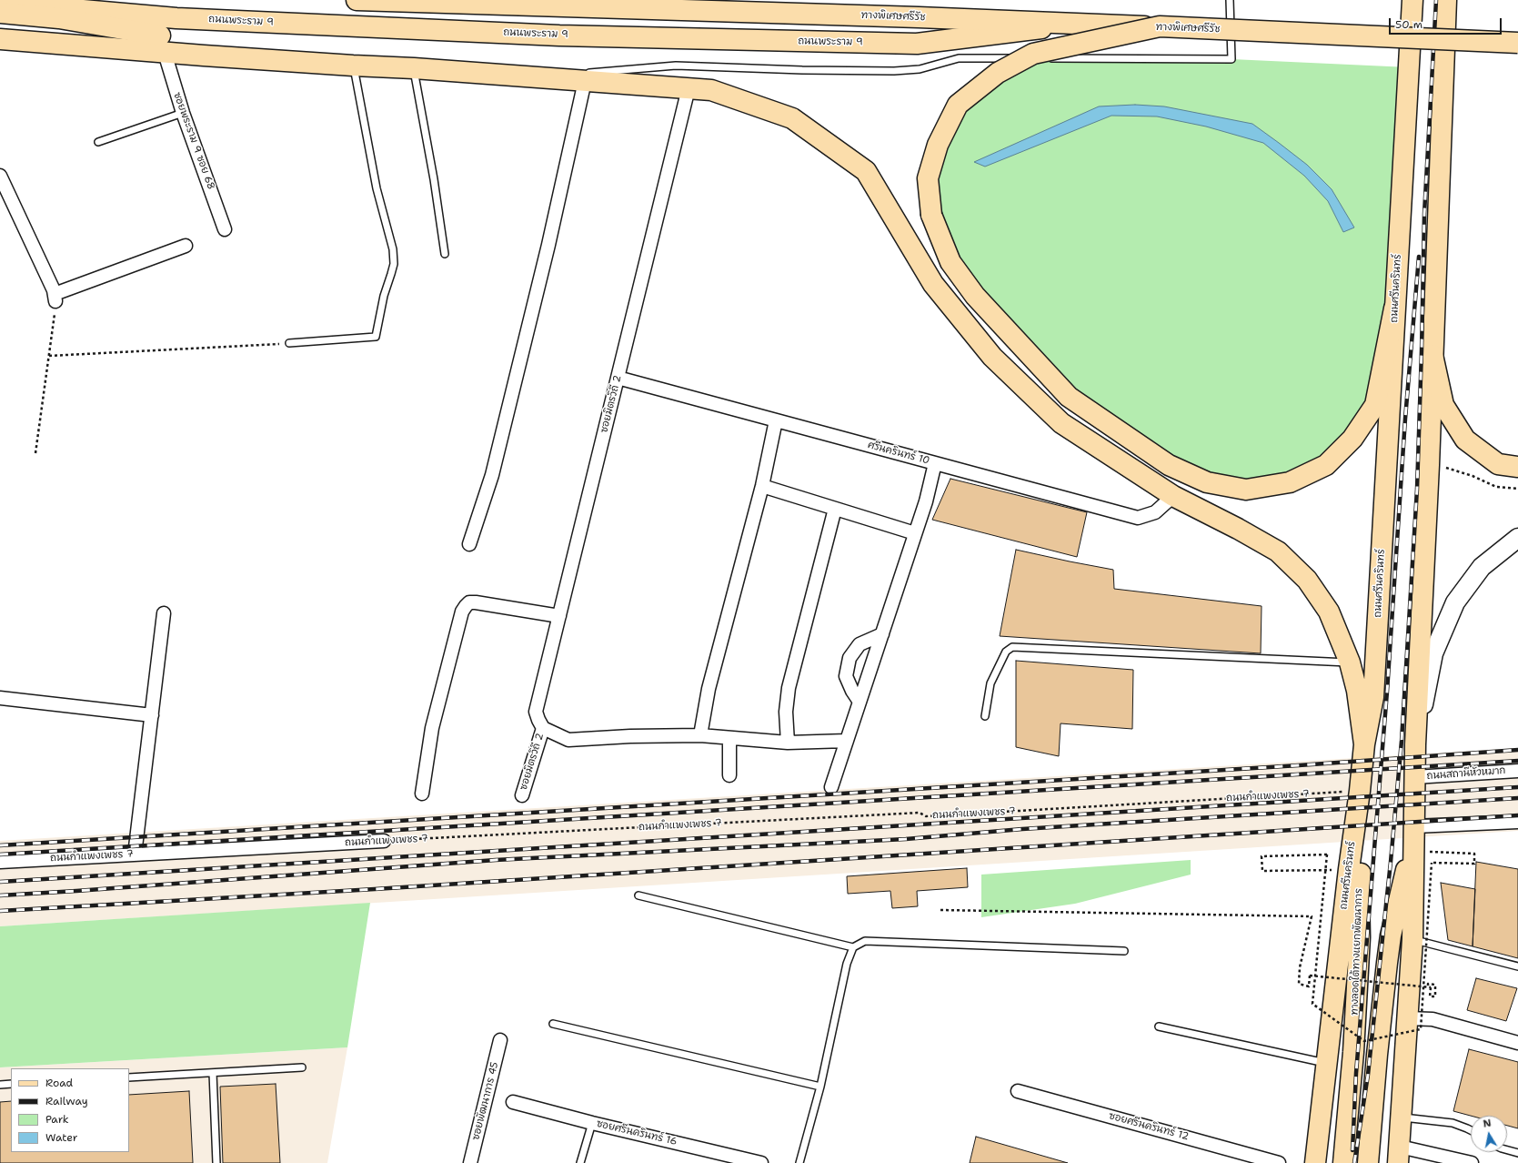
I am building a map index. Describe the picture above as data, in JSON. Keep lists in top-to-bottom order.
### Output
{
  "streets": {
    "main road": [
      "ทางพิเศษศรีรัช",
      "ถนนพระราม 9",
      "ถนนศรีนครินทร์",
      "ทางลอดใต้ทางแยกพัฒนาการ"
    ],
    "street": [
      "ซอยพระราม 9 ซอย 68",
      "ซอยมิตรวิถี 2",
      "ศรีนครินทร์ 10",
      "ถนนสถานีหัวหมาก",
      "ถนนกำแพงเพชร 7",
      "ซอยพัฒนาการ 45",
      "ซอยศรีนครินทร์ 12",
      "ซอยศรีนครินทร์ 16"
    ]
  },
  "crossings": [
    ["ทางพิเศษศรีรัช", "ถนนพระราม 9"],
    ["ถนนศรีนครินทร์", "ถนนกำแพงเพชร 7"],
    ["ถนนศรีนครินทร์", "ทางลอดใต้ทางแยกพัฒนาการ"],
    ["ซอยมิตรวิถี 2", "ศรีนครินทร์ 10"]
  ],
  "legend": [
    "Road",
    "Railway",
    "Park",
    "Water"
  ],
  "scale_bar": "50 m",
  "north": "top"
}
